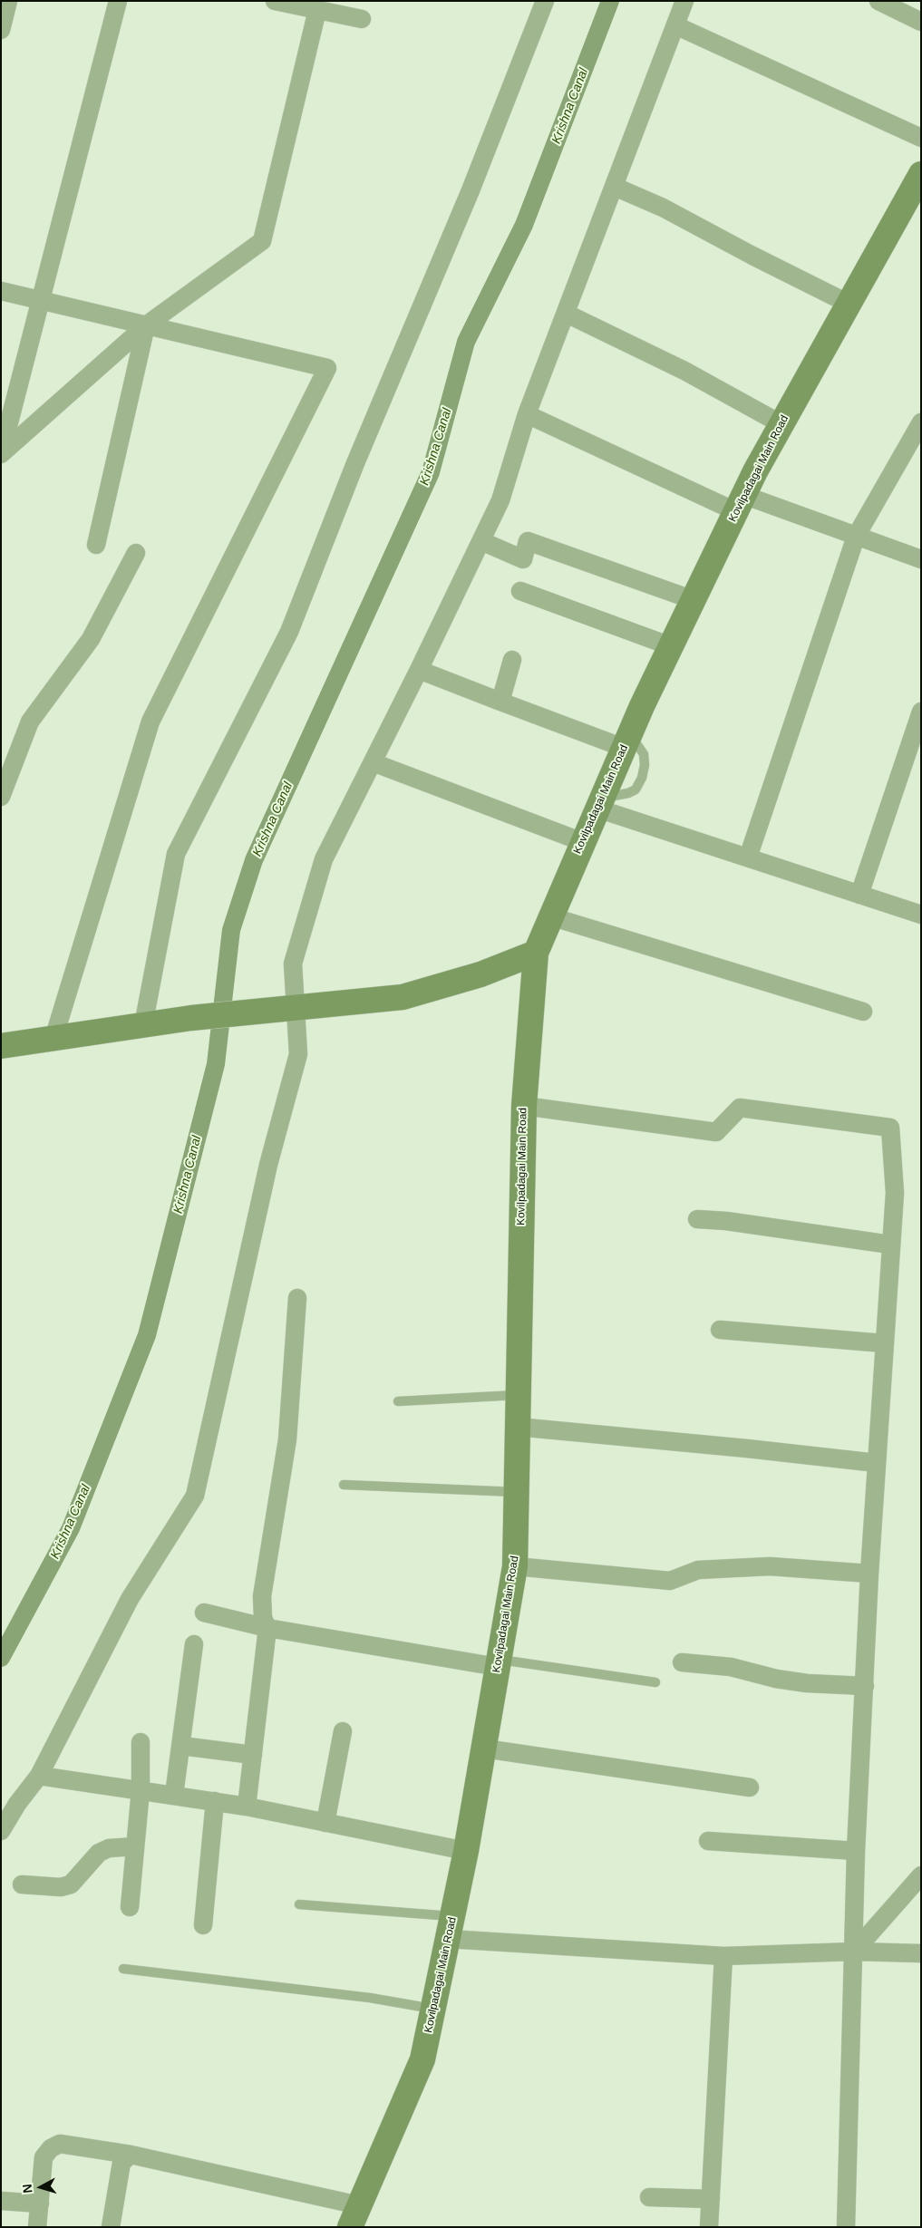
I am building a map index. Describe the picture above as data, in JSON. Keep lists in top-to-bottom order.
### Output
{
  "streets": {
    "street": ["Kovilpadagai Main Road"]
  },
  "water": ["Krishna Canal"],
  "north": "left"
}
